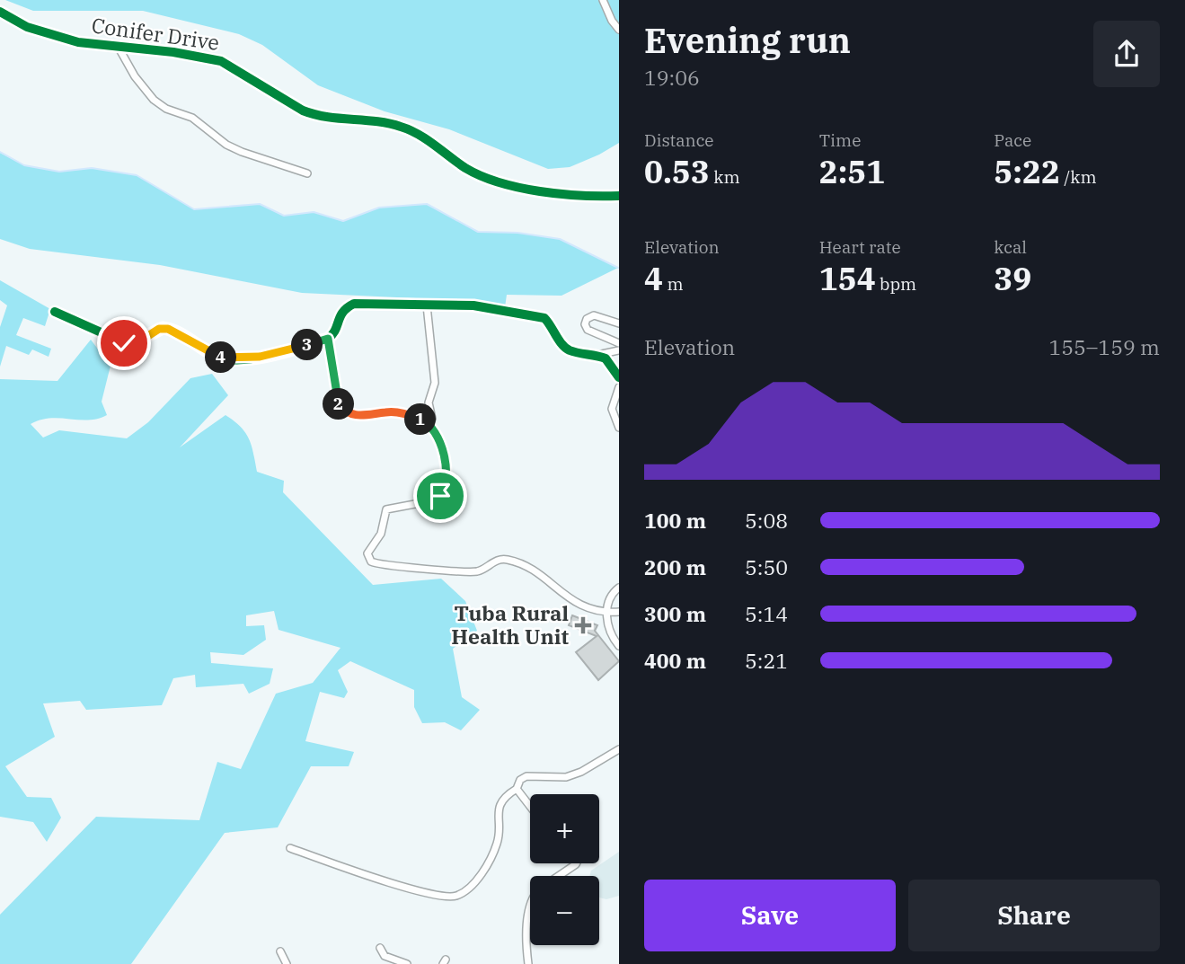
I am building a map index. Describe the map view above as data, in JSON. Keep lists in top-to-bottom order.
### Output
{
  "streets": {
    "street": ["Conifer Drive"]
  },
  "places": {
    "health": ["Tuba Rural Health Unit"]
  },
  "page": {
    "heading": ["Evening run", "19:06"],
    "stats": [
      ["Distance", "0.53 km"],
      ["Time", "2:51"],
      ["Pace", "5:22 /km"],
      ["Elevation", "4 m"],
      ["Heart rate", "154 bpm"],
      ["kcal", "39"]
    ],
    "chart": ["Elevation", "155–159 m"],
    "pins": [
      "3",
      "4",
      "2",
      "1"
    ],
    "list": [
      {
        "name": "100 m",
        "note": "5:08"
      },
      {
        "name": "200 m",
        "note": "5:50"
      },
      {
        "name": "300 m",
        "note": "5:14"
      },
      {
        "name": "400 m",
        "note": "5:21"
      }
    ],
    "map_buttons": ["+", "−"],
    "buttons": ["Save", "Share"]
  }
}
